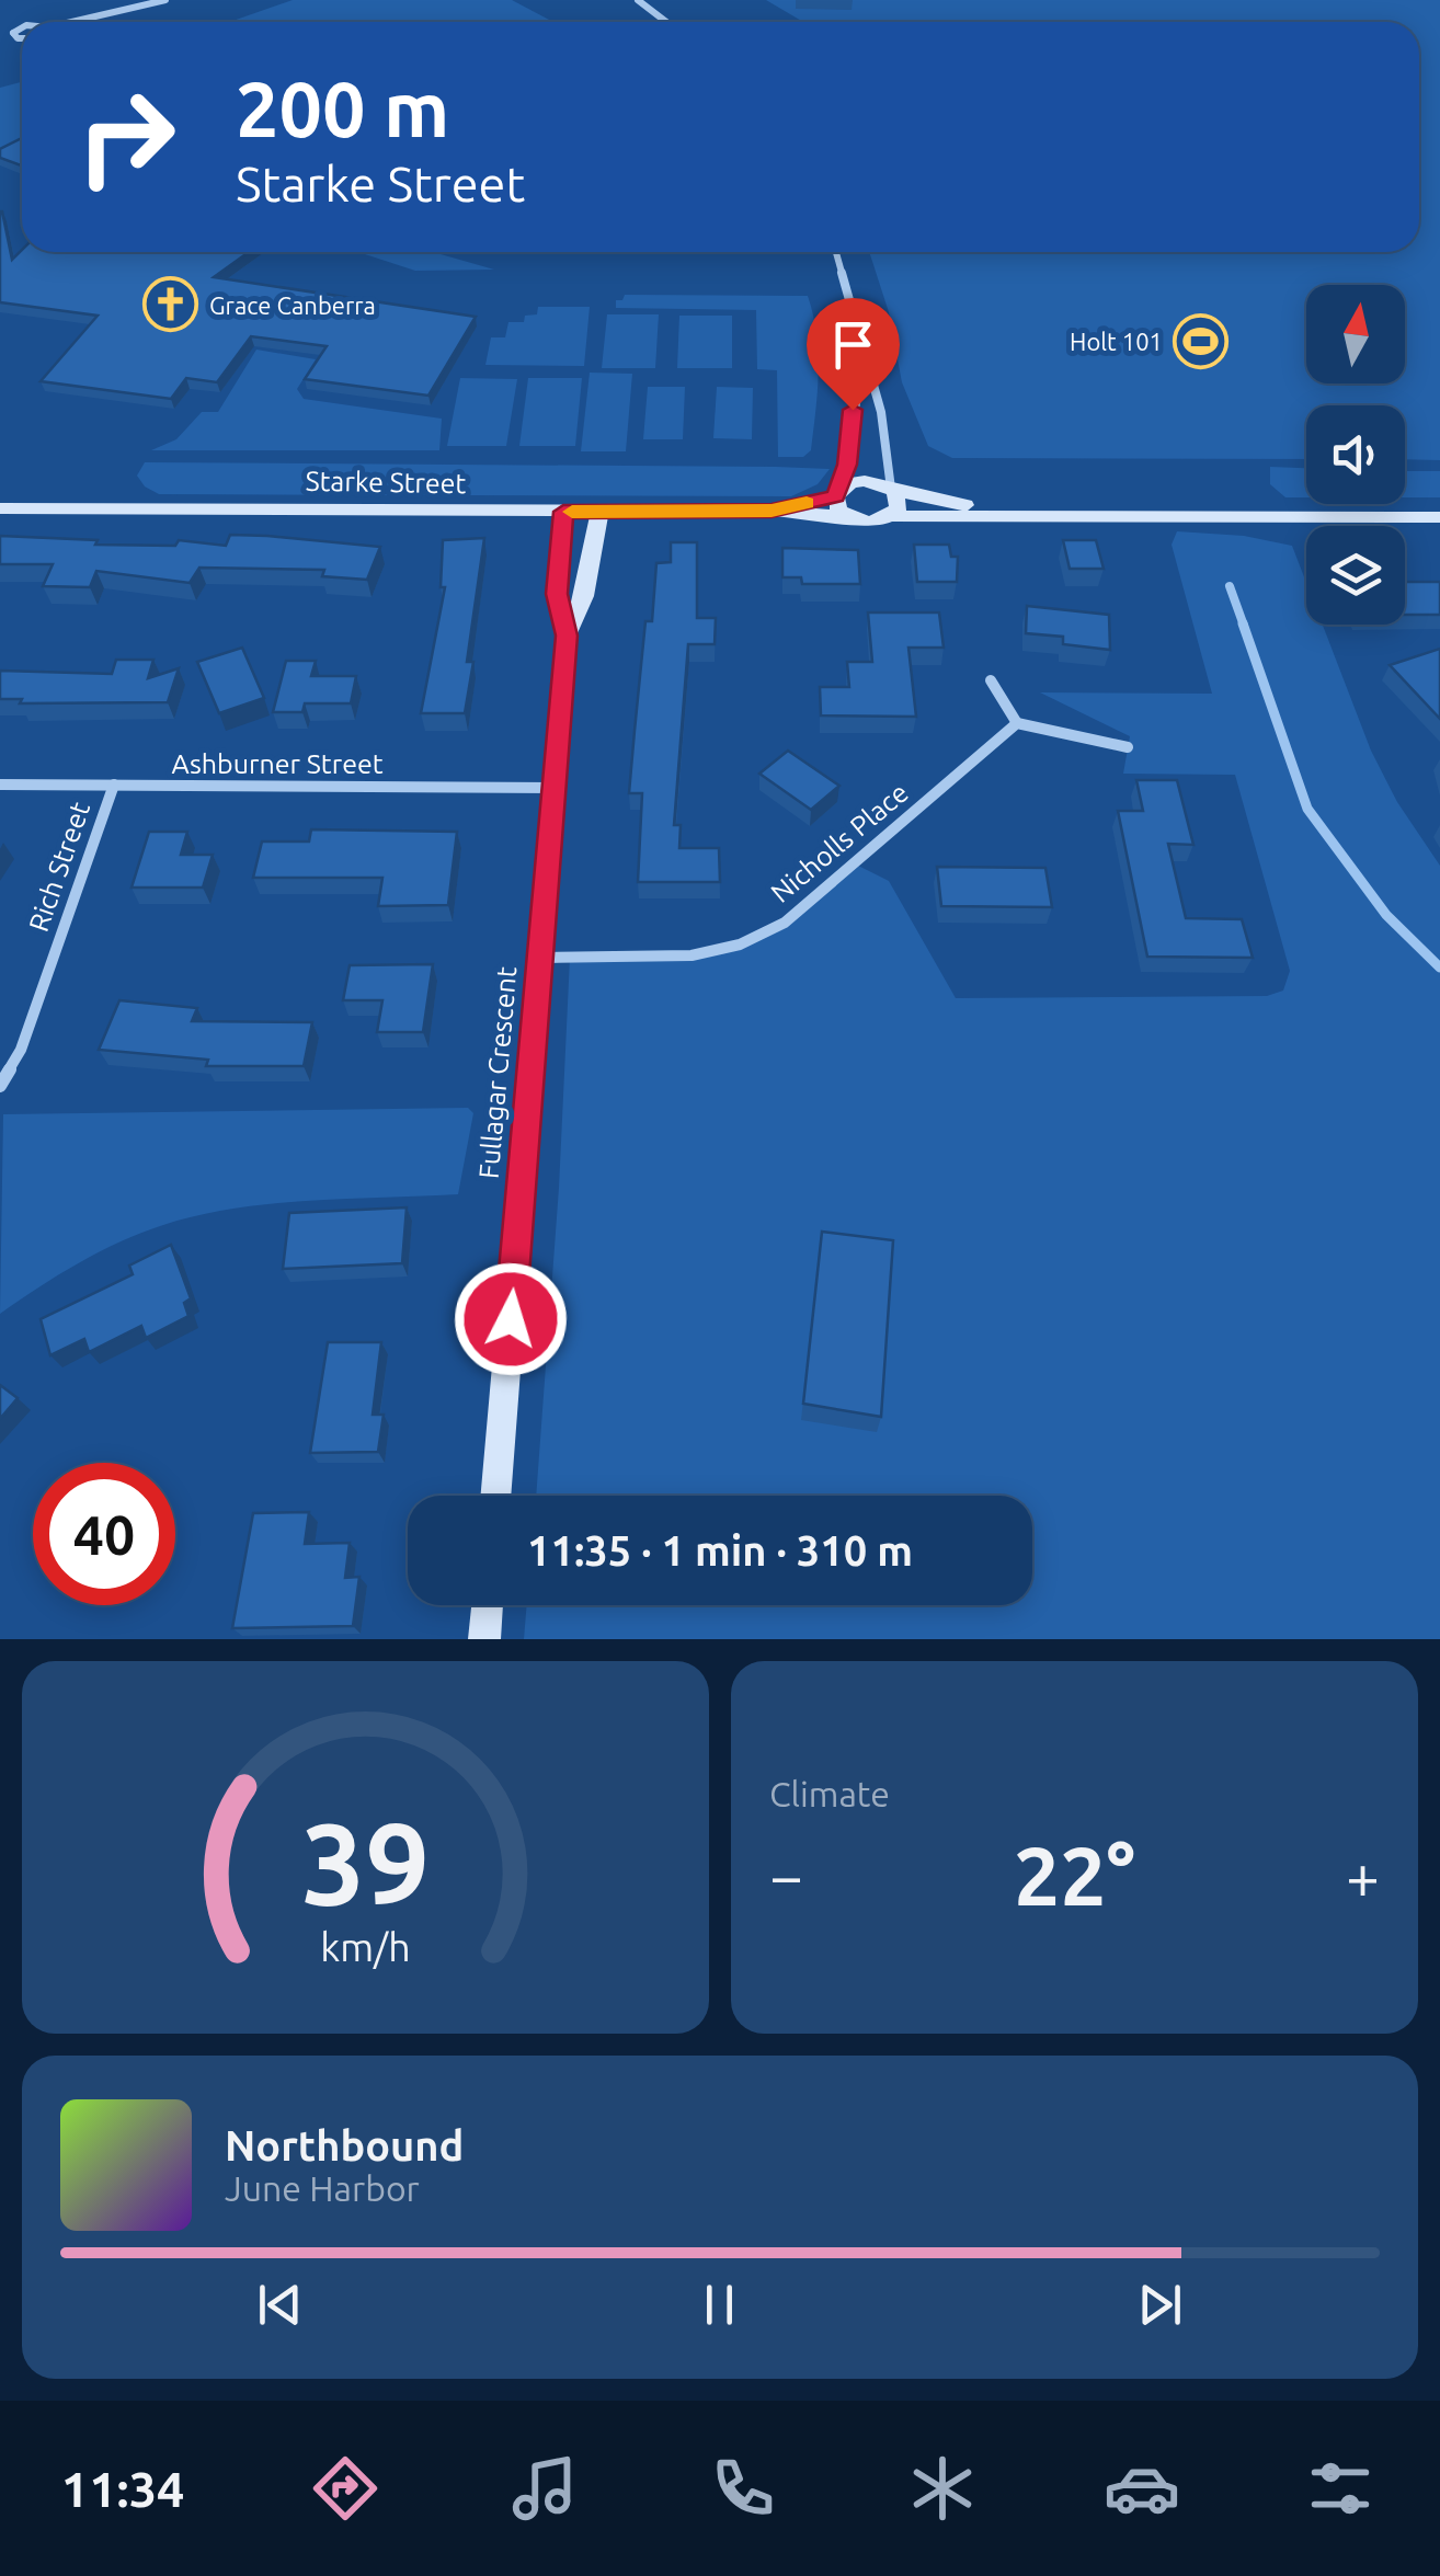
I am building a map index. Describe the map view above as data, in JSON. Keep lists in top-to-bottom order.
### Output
{
  "streets": {
    "street": [
      "Starke Street",
      "Ashburner Street",
      "Nicholls Place",
      "Rich Street",
      "Fullagar Crescent"
    ]
  },
  "crossings": [
    ["Starke Street", "Fullagar Crescent"],
    ["Ashburner Street", "Rich Street"],
    ["Ashburner Street", "Fullagar Crescent"],
    ["Nicholls Place", "Fullagar Crescent"]
  ],
  "places": {
    "church": ["Grace Canberra"],
    "sports": ["Holt 101"]
  },
  "north": "top",
  "page": {
    "turn": ["200 m", "Starke Street"],
    "limit": "40",
    "trip": "11:35 · 1 min · 310 m",
    "tile": "Climate",
    "heat": ["−", "22°", "+"],
    "song": ["Northbound", "June Harbor"],
    "tabs": "11:34",
    "gauge": ["39", "km/h"]
  }
}
